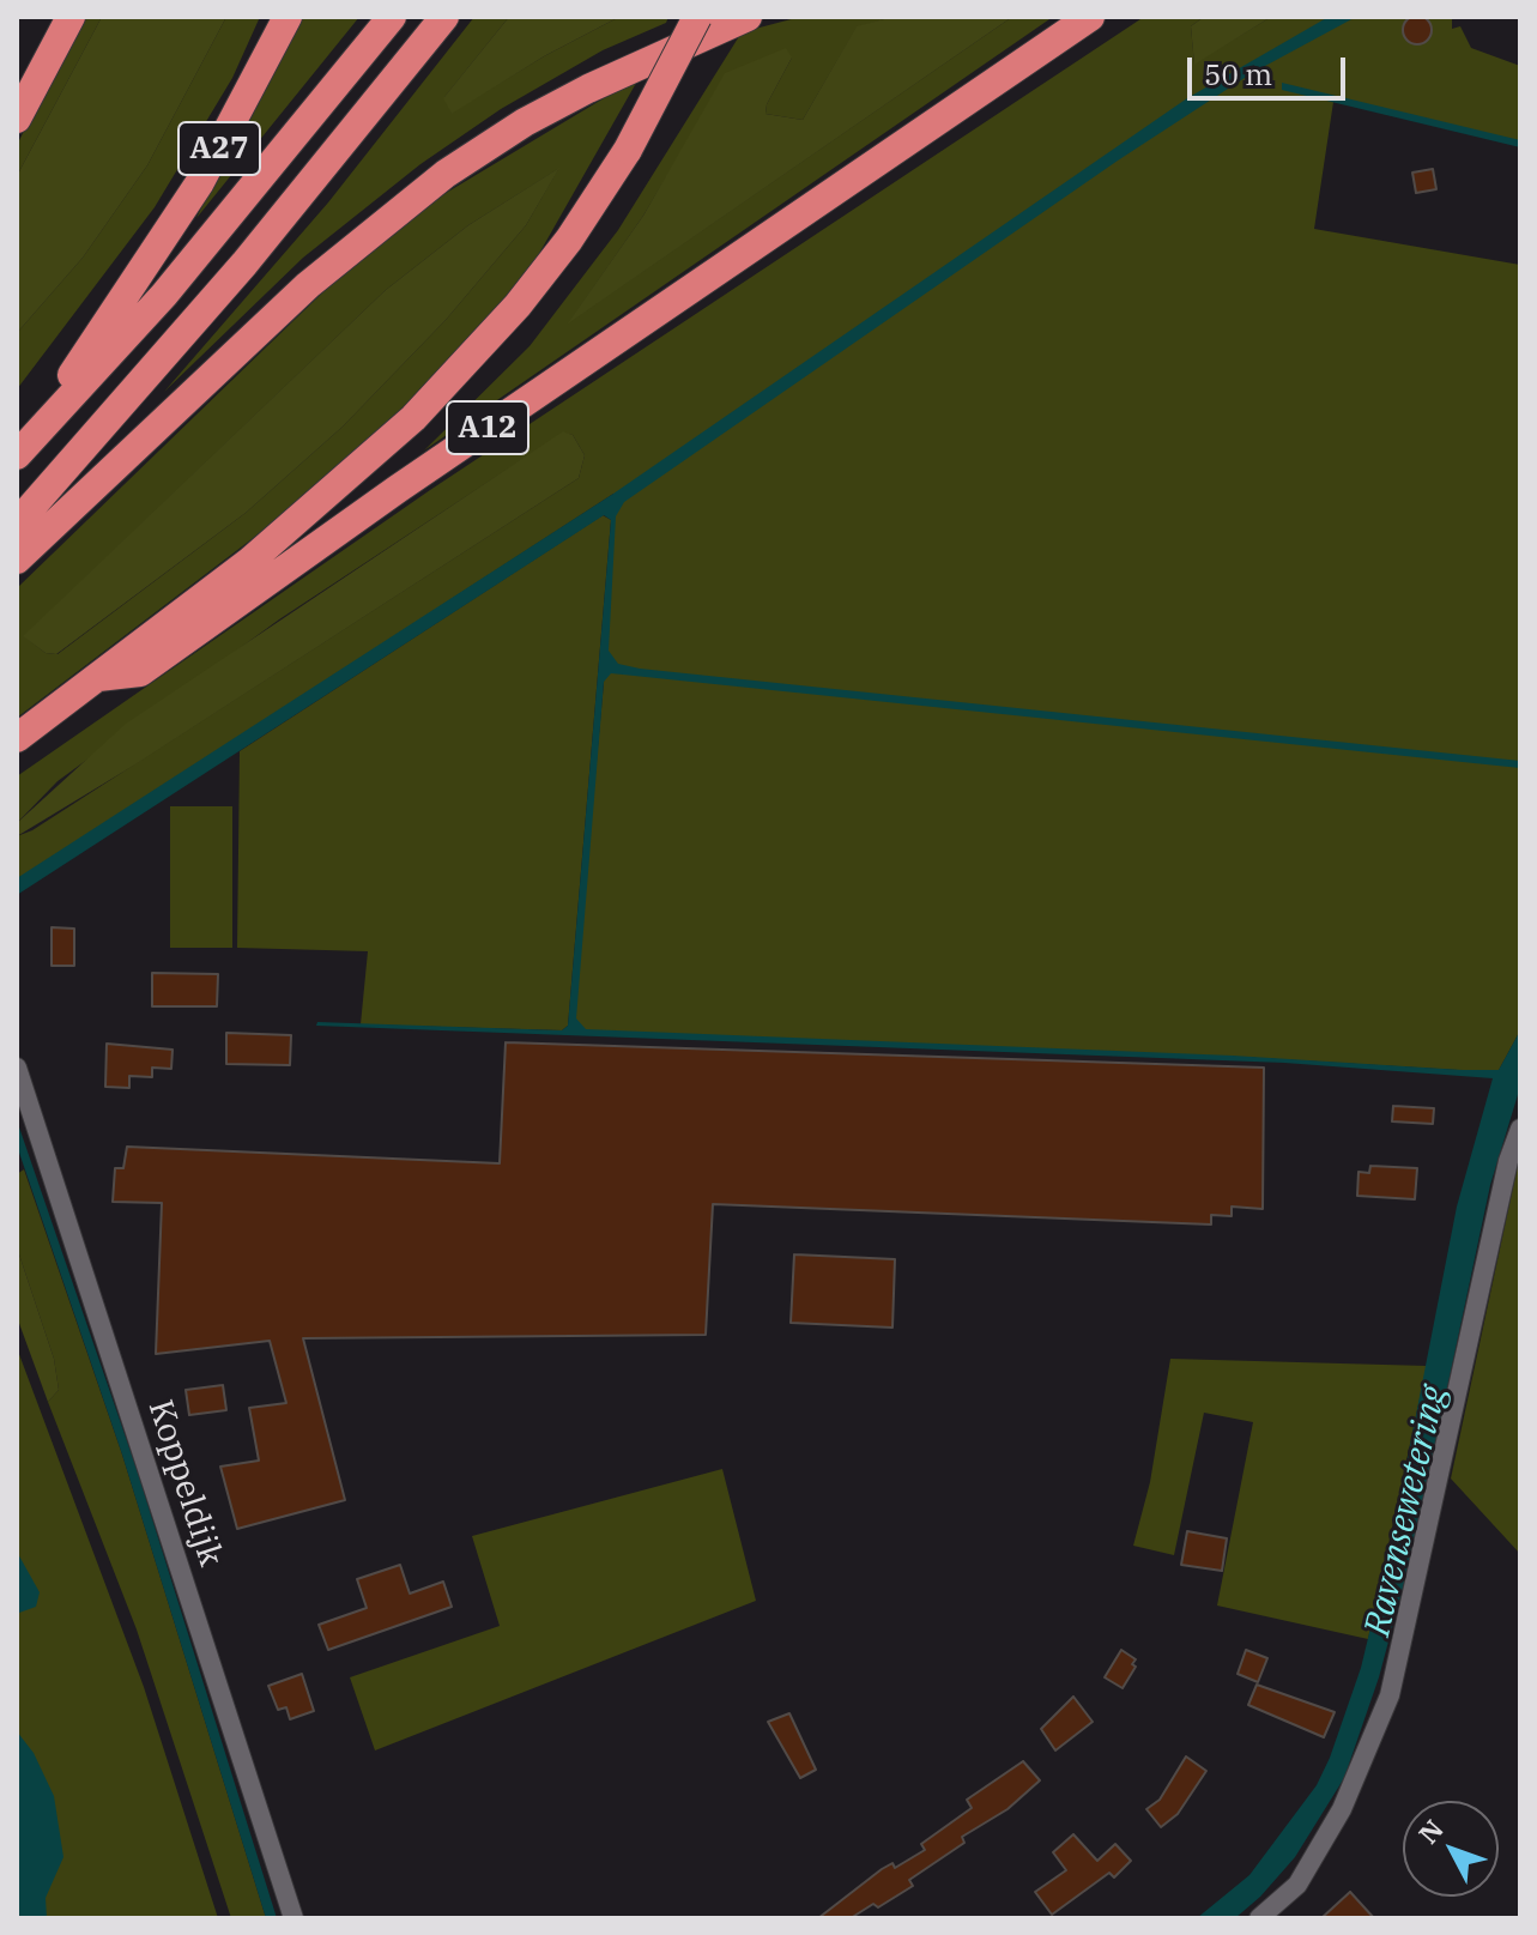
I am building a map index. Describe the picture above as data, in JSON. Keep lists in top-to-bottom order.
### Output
{
  "streets": {
    "highway": ["A27", "A12"],
    "street": ["Koppeldijk"]
  },
  "water": ["Ravensewetering"],
  "scale_bar": "50 m",
  "north": "top left"
}
